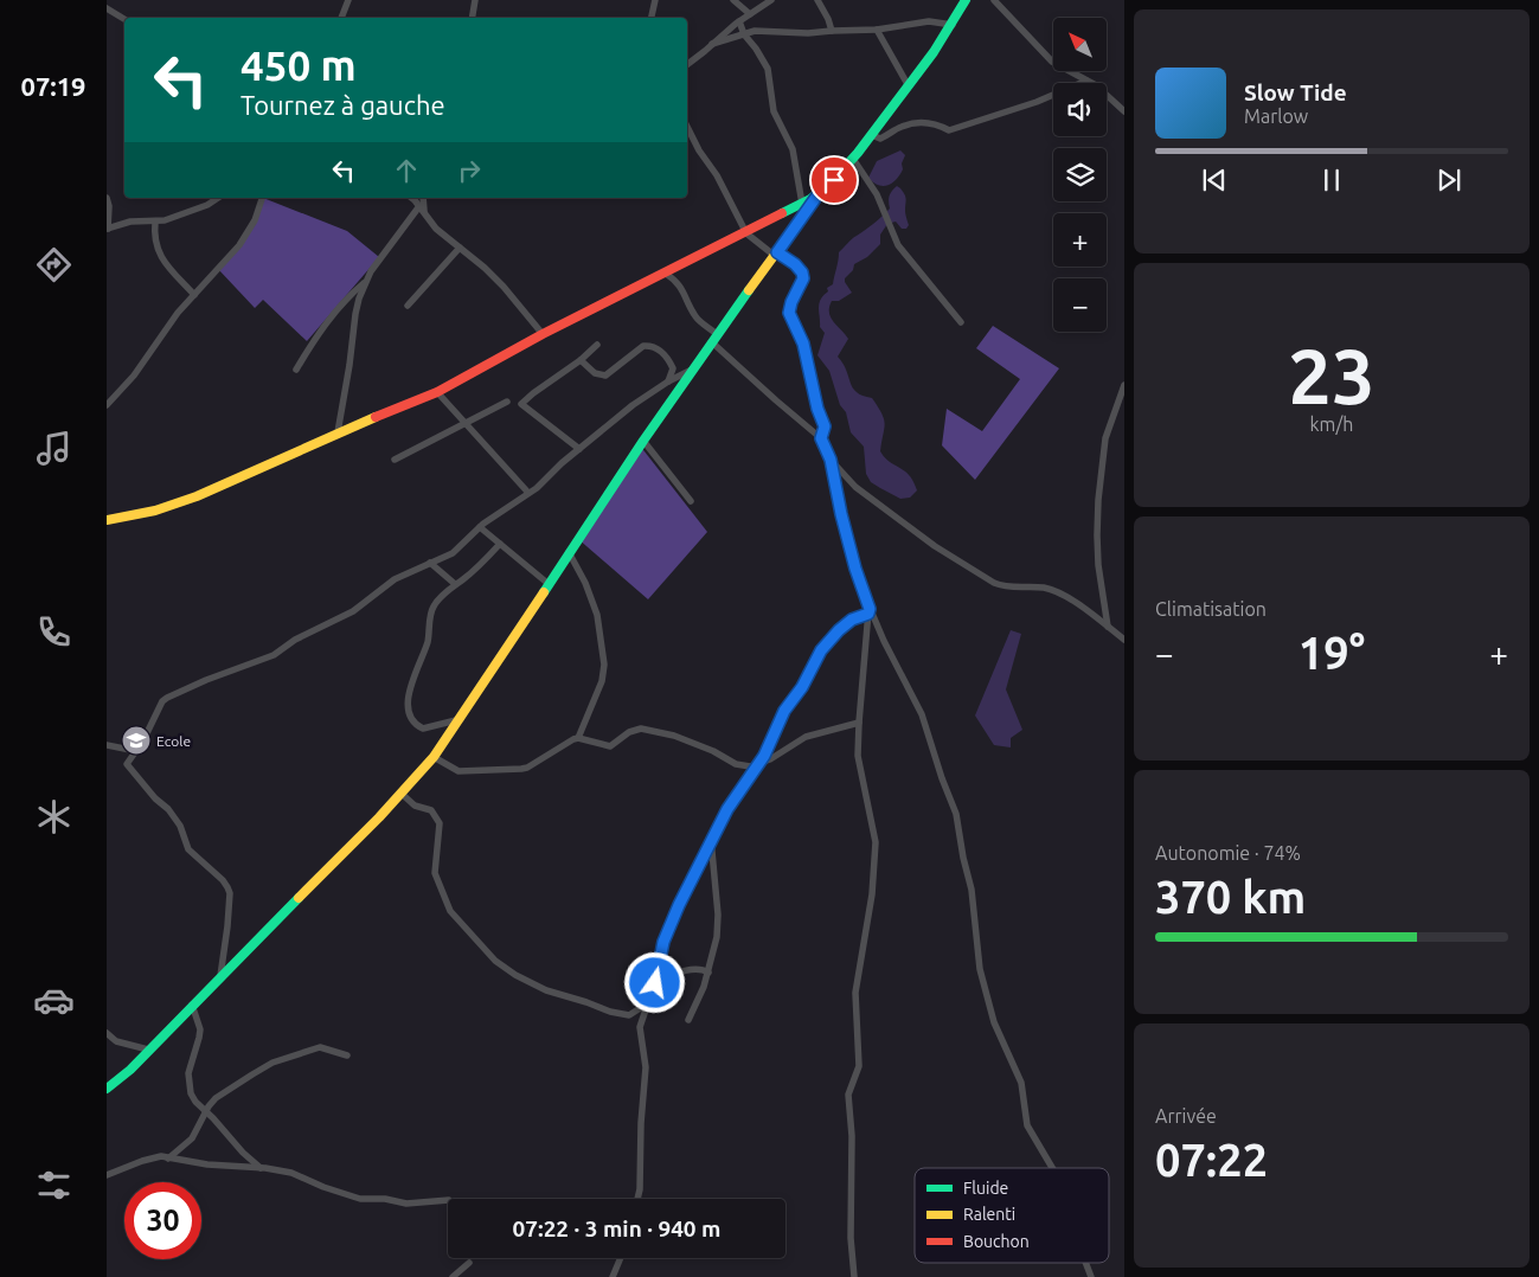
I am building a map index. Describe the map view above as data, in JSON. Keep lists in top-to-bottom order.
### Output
{
  "places": {
    "school or university": ["Ecole"]
  },
  "legend": ["Fluide", "Ralenti", "Bouchon"],
  "north": "top left",
  "page": {
    "tabs": "07:19",
    "map_buttons": ["+", "−"],
    "turn": ["450 m", "Tournez à gauche"],
    "song": ["Slow Tide", "Marlow"],
    "tile": [
      ["23", "km/h"],
      "Climatisation",
      ["Autonomie · 74%", "370 km"],
      ["Arrivée", "07:22"]
    ],
    "heat": ["−", "19°", "+"],
    "limit": "30",
    "trip": "07:22 · 3 min · 940 m"
  }
}
